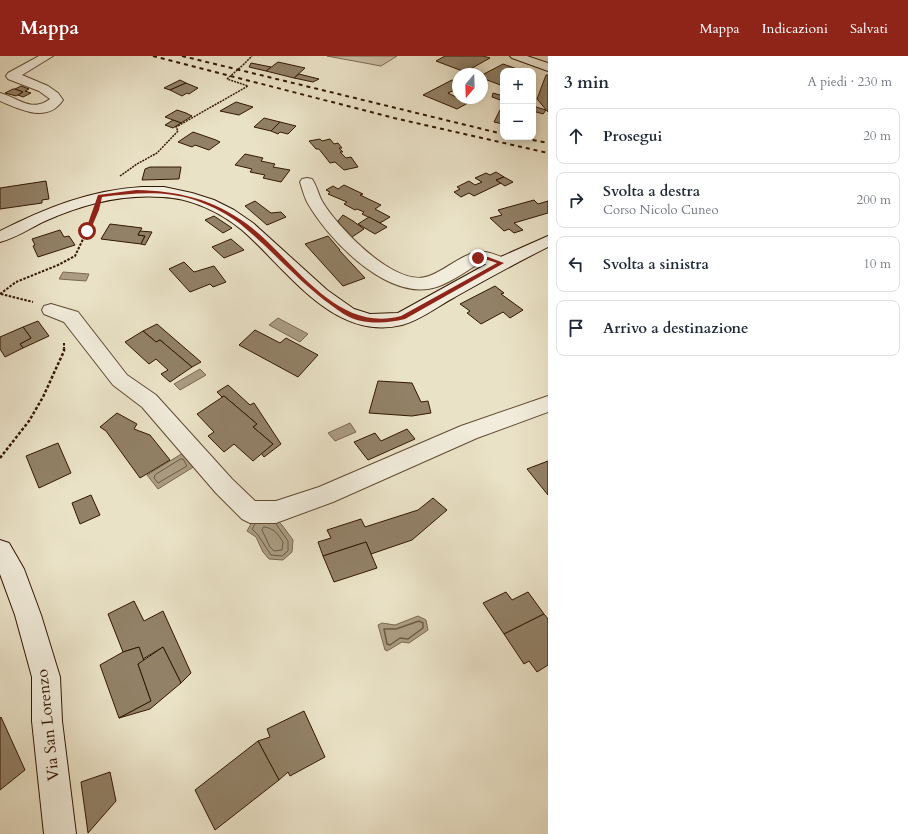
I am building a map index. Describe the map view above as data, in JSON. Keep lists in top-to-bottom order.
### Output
{
  "streets": {
    "street": ["Via San Lorenzo"]
  },
  "north": "bottom",
  "page": {
    "header": "Mappa",
    "nav": ["Mappa", "Indicazioni", "Salvati"],
    "heading": ["3 min", "A piedi · 230 m"],
    "map_buttons": ["+", "−"],
    "list": [
      ["Prosegui", "20 m"],
      ["Svolta a destra", "Corso Nicolo Cuneo", "200 m"],
      ["Svolta a sinistra", "10 m"],
      "Arrivo a destinazione"
    ]
  }
}
